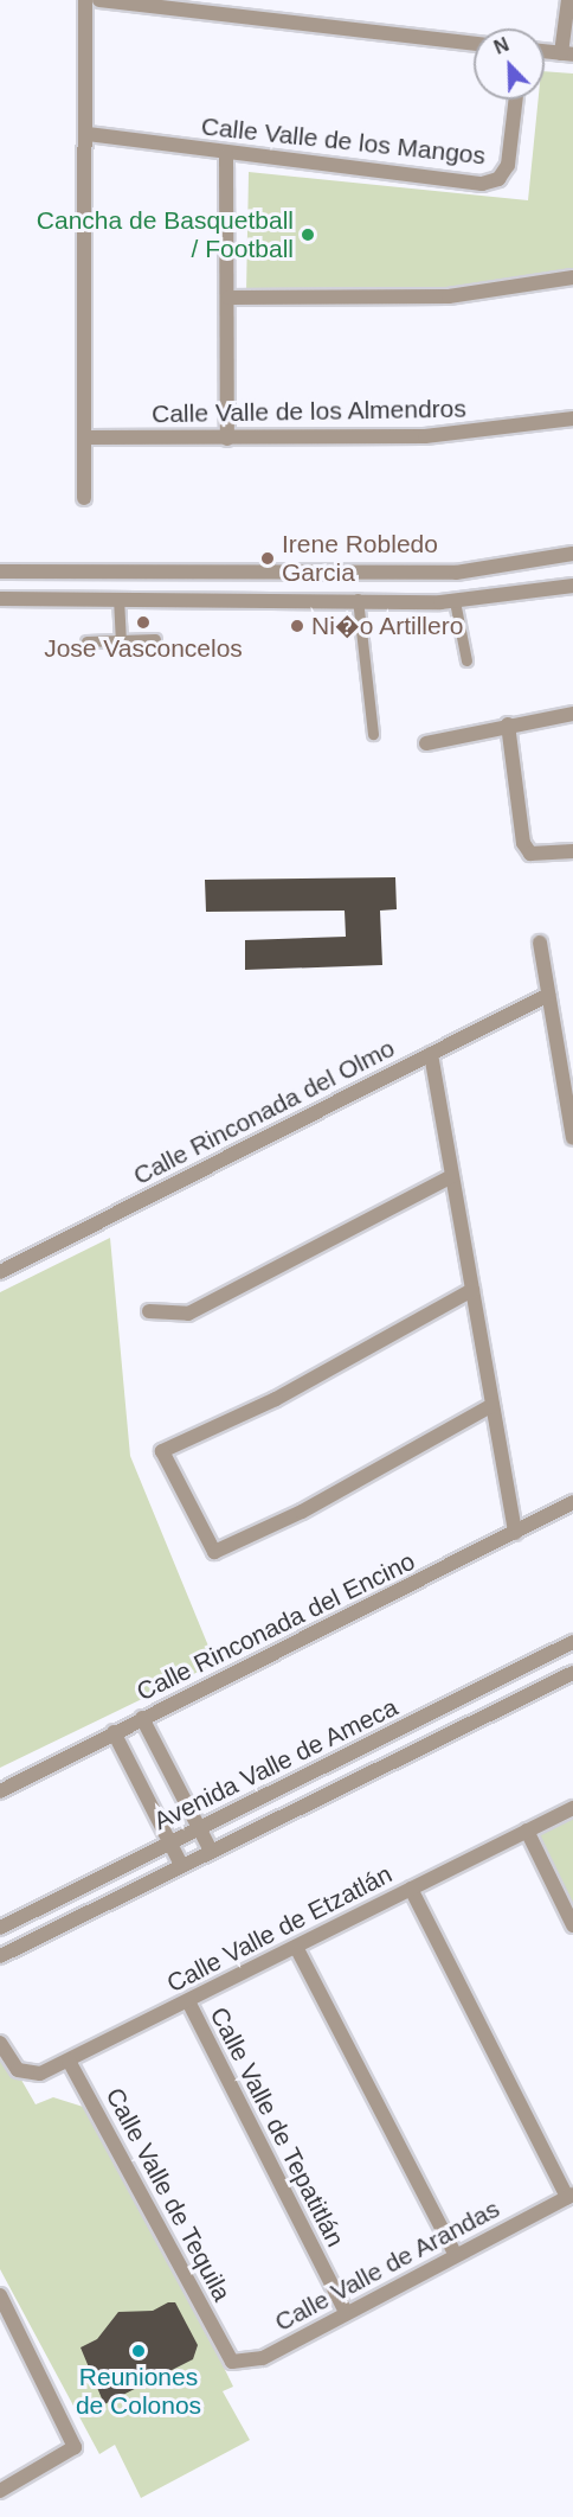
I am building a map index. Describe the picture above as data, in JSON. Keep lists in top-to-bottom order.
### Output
{
  "streets": {
    "street": [
      "Calle Valle de los Mangos",
      "Calle Valle de los Almendros",
      "Calle Rinconada del Olmo",
      "Calle Rinconada del Encino",
      "Avenida Valle de Ameca",
      "Calle Valle de Etzatlán",
      "Calle Valle de Tepatitlán",
      "Calle Valle de Tequila",
      "Calle Valle de Arandas"
    ]
  },
  "crossings": [
    ["Calle Valle de Etzatlán", "Calle Valle de Tepatitlán"],
    ["Calle Valle de Etzatlán", "Calle Valle de Tequila"],
    ["Calle Valle de Tepatitlán", "Calle Valle de Arandas"],
    ["Calle Valle de Tequila", "Calle Valle de Arandas"]
  ],
  "places": [
    "Cancha de Basquetball / Football",
    "Irene Robledo Garcia",
    "Jose Vasconcelos",
    "Ni�o Artillero",
    "Reuniones de Colonos"
  ],
  "north": "top left"
}
